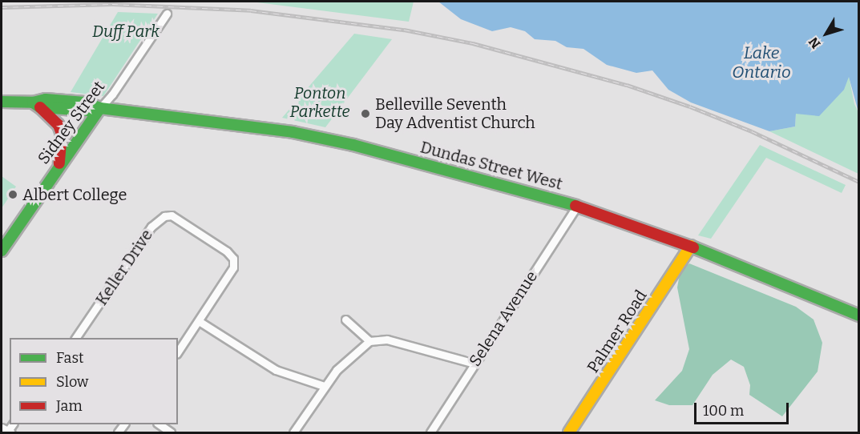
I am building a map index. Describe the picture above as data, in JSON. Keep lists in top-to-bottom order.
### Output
{
  "streets": {
    "main road": ["Sidney Street", "Dundas Street West", "Palmer Road"],
    "street": ["Keller Drive", "Selena Avenue"]
  },
  "crossings": [
    ["Sidney Street", "Dundas Street West"],
    ["Dundas Street West", "Selena Avenue"],
    ["Dundas Street West", "Palmer Road"]
  ],
  "water": ["Lake Ontario"],
  "parks": ["Duff Park", "Ponton Parkette"],
  "places": ["Belleville Seventh Day Adventist Church", "Albert College"],
  "legend": ["Fast", "Slow", "Jam"],
  "scale_bar": "100 m",
  "north": "bottom left"
}
